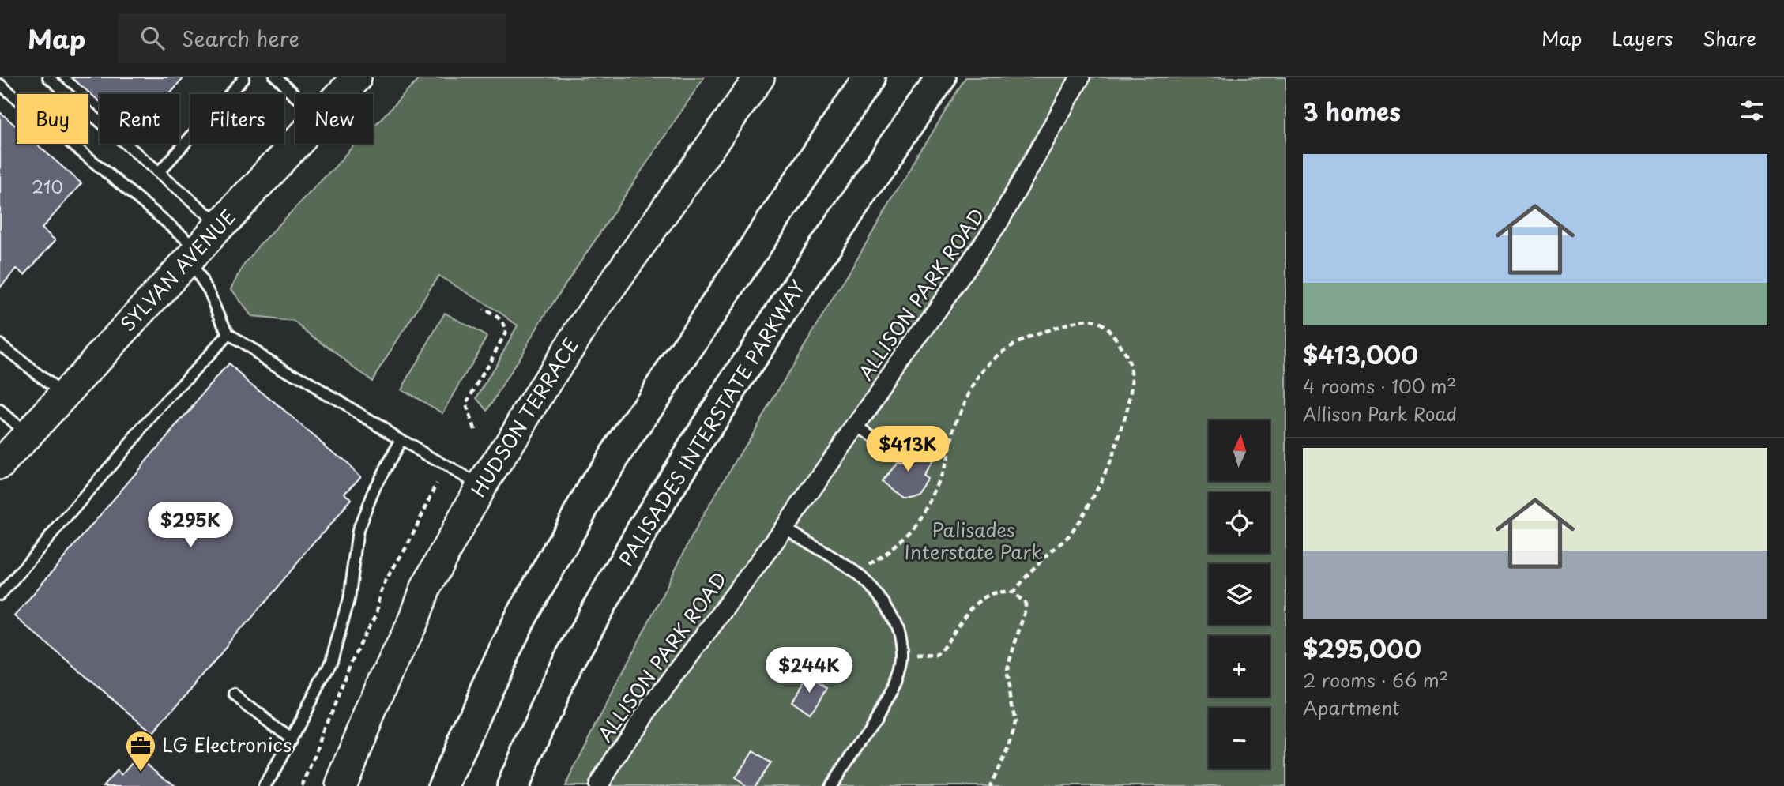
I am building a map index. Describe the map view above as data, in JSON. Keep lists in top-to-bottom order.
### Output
{
  "streets": {
    "highway": ["PALISADES INTERSTATE PARKWAY"],
    "main road": ["SYLVAN AVENUE", "HUDSON TERRACE"],
    "street": ["ALLISON PARK ROAD"]
  },
  "parks": ["Palisades Interstate Park"],
  "places": {
    "office": ["LG Electronics"]
  },
  "house_numbers": ["210"],
  "north": "top",
  "page": {
    "header": "Map",
    "search": "Search here",
    "nav": ["Map", "Layers", "Share"],
    "heading": "3 homes",
    "chip": [
      "Buy",
      "Rent",
      "Filters",
      "New"
    ],
    "list": [
      {
        "name": "$413,000",
        "note": "4 rooms · 100 m² · Allison Park Road"
      },
      {
        "name": "$295,000",
        "note": "2 rooms · 66 m² · Apartment"
      }
    ],
    "map_buttons": ["+", "−"],
    "price": ["$413K", "$295K", "$244K"]
  }
}
